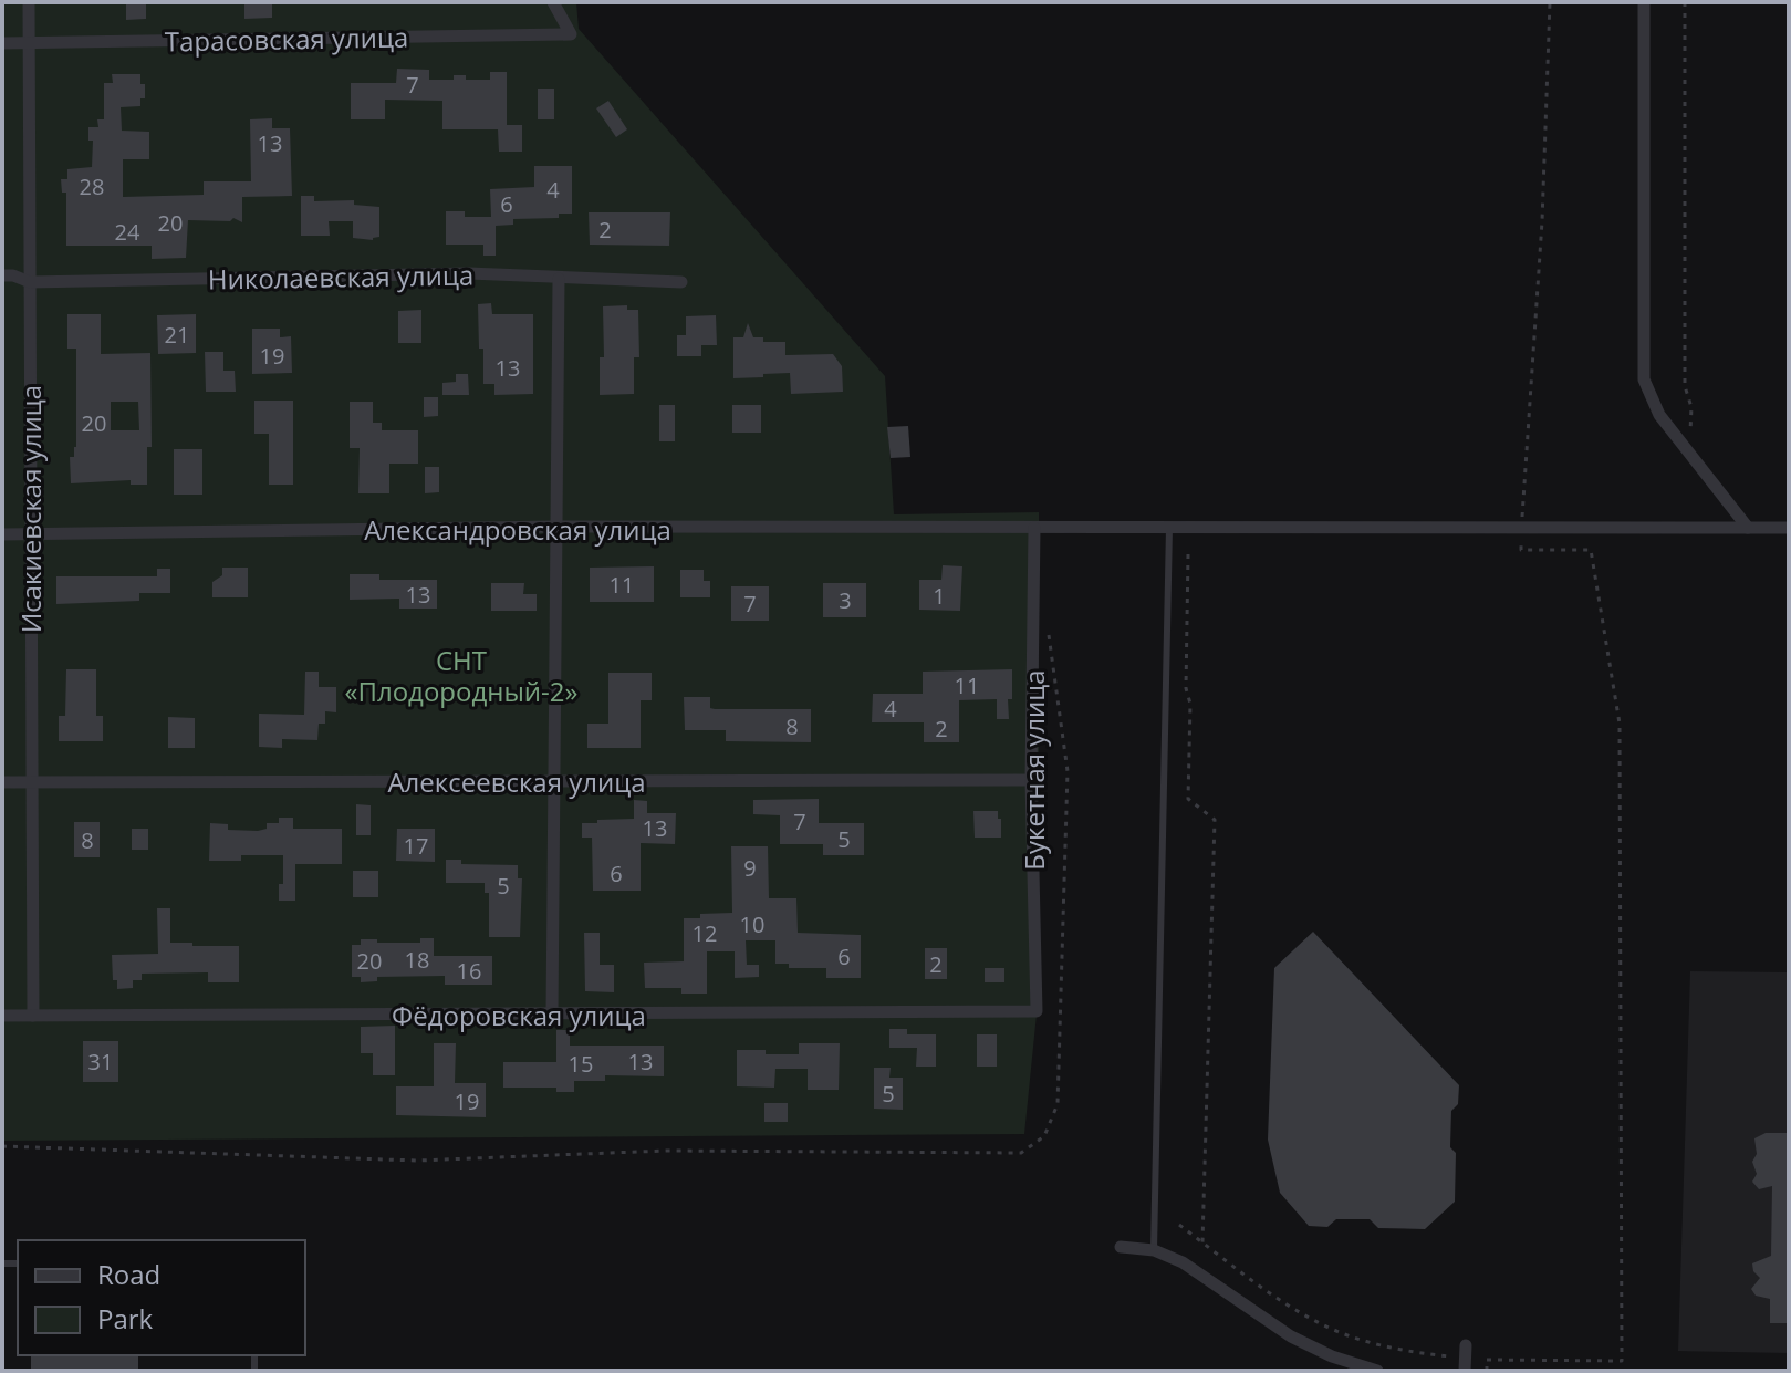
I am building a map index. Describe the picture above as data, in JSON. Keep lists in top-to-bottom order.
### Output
{
  "streets": {
    "street": [
      "Тарасовская улица",
      "Николаевская улица",
      "Исакиевская улица",
      "Александровская улица",
      "Букетная улица",
      "Алексеевская улица",
      "Фёдоровская улица"
    ]
  },
  "crossings": [
    ["Тарасовская улица", "Исакиевская улица"],
    ["Николаевская улица", "Исакиевская улица"],
    ["Исакиевская улица", "Александровская улица"],
    ["Исакиевская улица", "Алексеевская улица"],
    ["Исакиевская улица", "Фёдоровская улица"],
    ["Александровская улица", "Букетная улица"],
    ["Букетная улица", "Алексеевская улица"],
    ["Букетная улица", "Фёдоровская улица"]
  ],
  "parks": ["СНТ «Плодородный-2»"],
  "house_numbers": [
    "7",
    "13",
    "28",
    "4",
    "6",
    "20",
    "2",
    "24",
    "21",
    "19",
    "13",
    "20",
    "11",
    "13",
    "1",
    "3",
    "7",
    "11",
    "4",
    "8",
    "2",
    "7",
    "13",
    "5",
    "8",
    "17",
    "9",
    "6",
    "5",
    "10",
    "12",
    "6",
    "18",
    "20",
    "2",
    "16",
    "31",
    "13",
    "15",
    "5",
    "19"
  ],
  "legend": ["Road", "Park"]
}
